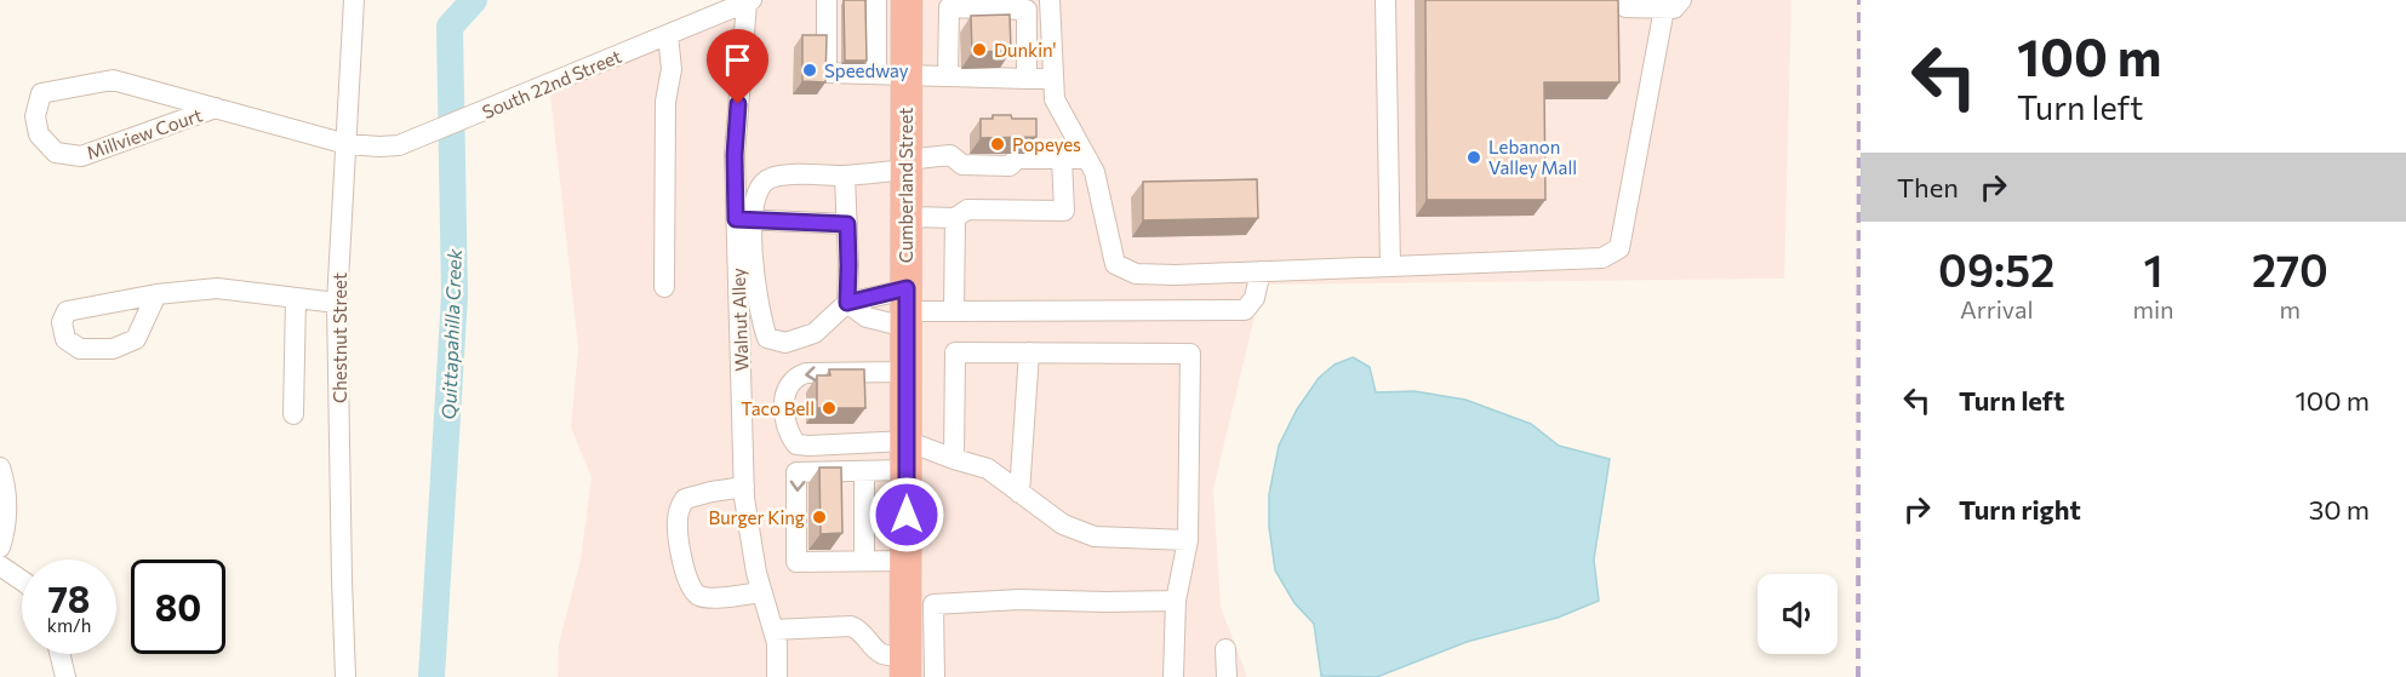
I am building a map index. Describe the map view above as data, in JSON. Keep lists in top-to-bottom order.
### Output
{
  "streets": {
    "highway": ["Cumberland Street"],
    "street": [
      "South 22nd Street",
      "Millview Court",
      "Walnut Alley",
      "Chestnut Street"
    ]
  },
  "crossings": [
    ["South 22nd Street", "Millview Court"],
    ["South 22nd Street", "Walnut Alley"],
    ["South 22nd Street", "Chestnut Street"],
    ["Millview Court", "Chestnut Street"]
  ],
  "water": ["Quittapahilla Creek"],
  "places": [
    "Dunkin'",
    "Speedway",
    "Popeyes",
    "Lebanon Valley Mall",
    "Taco Bell",
    "Burger King"
  ],
  "page": {
    "turn": ["100 m", "Turn left"],
    "then": "Then",
    "eta": [
      "09:52",
      "Arrival",
      "1",
      "min",
      "270",
      "m"
    ],
    "list": [
      {
        "name": "Turn left",
        "value": "100 m"
      },
      {
        "name": "Turn right",
        "value": "30 m"
      }
    ],
    "speed": "78 km/h",
    "limit": "80"
  }
}
